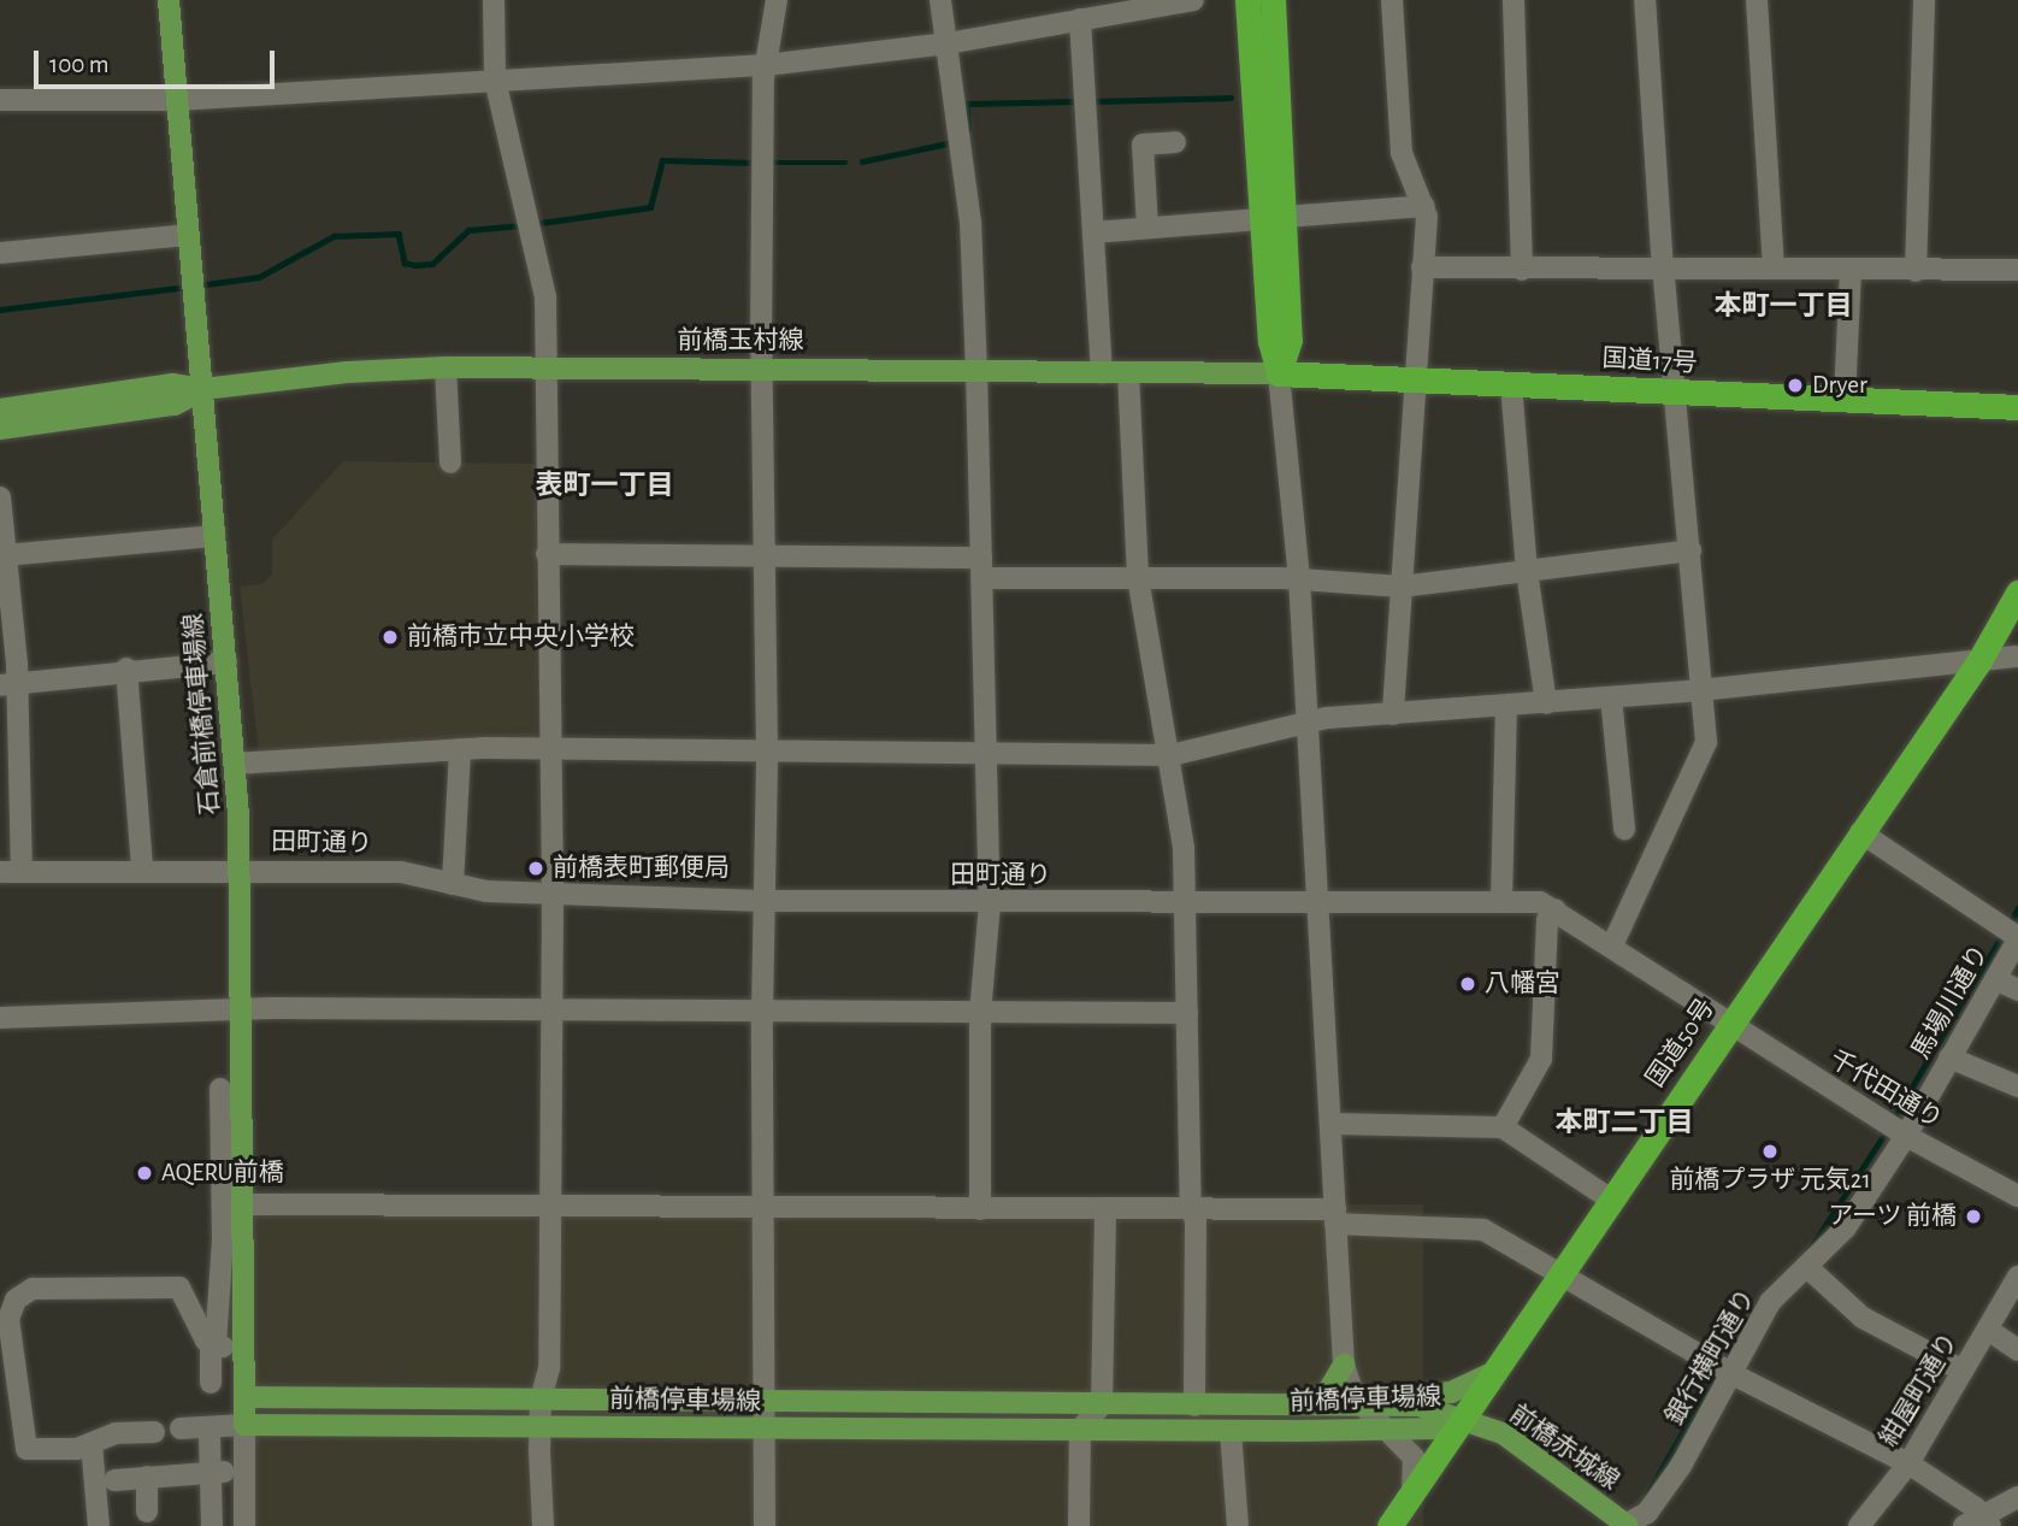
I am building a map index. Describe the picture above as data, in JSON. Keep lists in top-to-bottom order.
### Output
{
  "streets": {
    "highway": ["国道17号", "国道50号"],
    "main road": [
      "前橋玉村線",
      "石倉前橋停車場線",
      "前橋停車場線",
      "前橋赤城線"
    ],
    "street": [
      "田町通り",
      "馬場川通り",
      "千代田通り",
      "銀行横町通り",
      "紺屋町通り"
    ]
  },
  "crossings": [
    ["前橋玉村線", "国道17号"],
    ["前橋玉村線", "石倉前橋停車場線"],
    ["石倉前橋停車場線", "田町通り"],
    ["石倉前橋停車場線", "前橋停車場線"],
    ["田町通り", "国道50号"],
    ["田町通り", "千代田通り"],
    ["馬場川通り", "千代田通り"],
    ["馬場川通り", "銀行横町通り"],
    ["国道50号", "千代田通り"],
    ["国道50号", "前橋停車場線"],
    ["国道50号", "前橋赤城線"],
    ["千代田通り", "銀行横町通り"],
    ["銀行横町通り", "前橋赤城線"],
    ["前橋停車場線", "前橋赤城線"]
  ],
  "districts": ["本町一丁目", "表町一丁目", "本町二丁目"],
  "places": [
    "Dryer",
    "前橋市立中央小学校",
    "前橋表町郵便局",
    "八幡宮",
    "前橋プラザ 元気21",
    "AQERU前橋",
    "アーツ 前橋"
  ],
  "scale_bar": "100 m"
}
